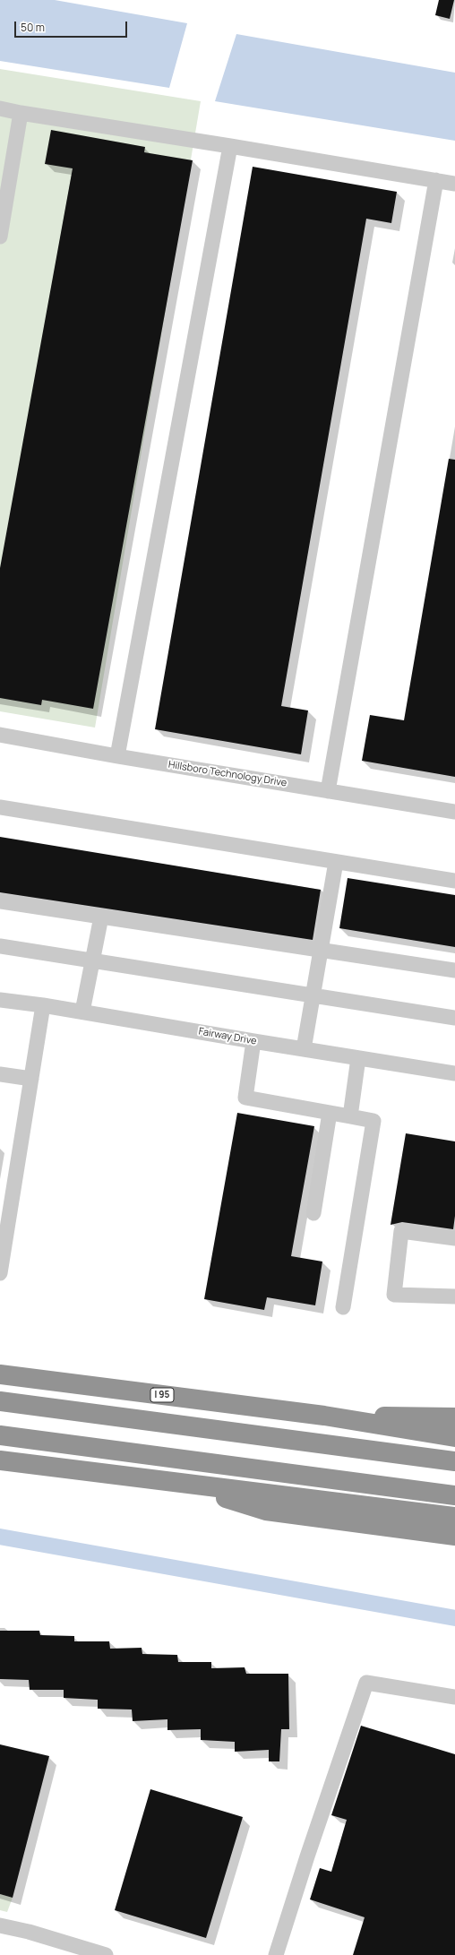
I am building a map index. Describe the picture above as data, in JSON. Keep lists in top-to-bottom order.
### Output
{
  "streets": {
    "highway": ["I 95"],
    "street": ["Hillsboro Technology Drive", "Fairway Drive"]
  },
  "scale_bar": "50 m"
}
